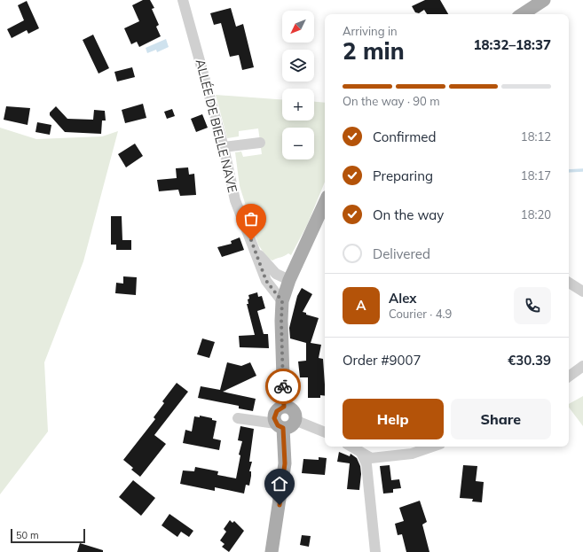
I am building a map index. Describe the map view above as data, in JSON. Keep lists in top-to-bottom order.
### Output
{
  "streets": {
    "street": ["ALLÉE DE BIELLE NAVE"]
  },
  "scale_bar": "50 m",
  "north": "bottom left",
  "page": {
    "map_buttons": ["+", "−"],
    "heading": ["2 min", "Arriving in", "18:32–18:37"],
    "panel": [
      "Alex",
      "Courier · 4.9",
      "Order #9007",
      "€30.39"
    ],
    "bar": "On the way · 90 m",
    "list": [
      ["Confirmed", "18:12"],
      ["Preparing", "18:17"],
      ["On the way", "18:20"],
      "Delivered"
    ],
    "round": "A",
    "buttons": ["Help", "Share"],
    "scale": "50 m"
  }
}
